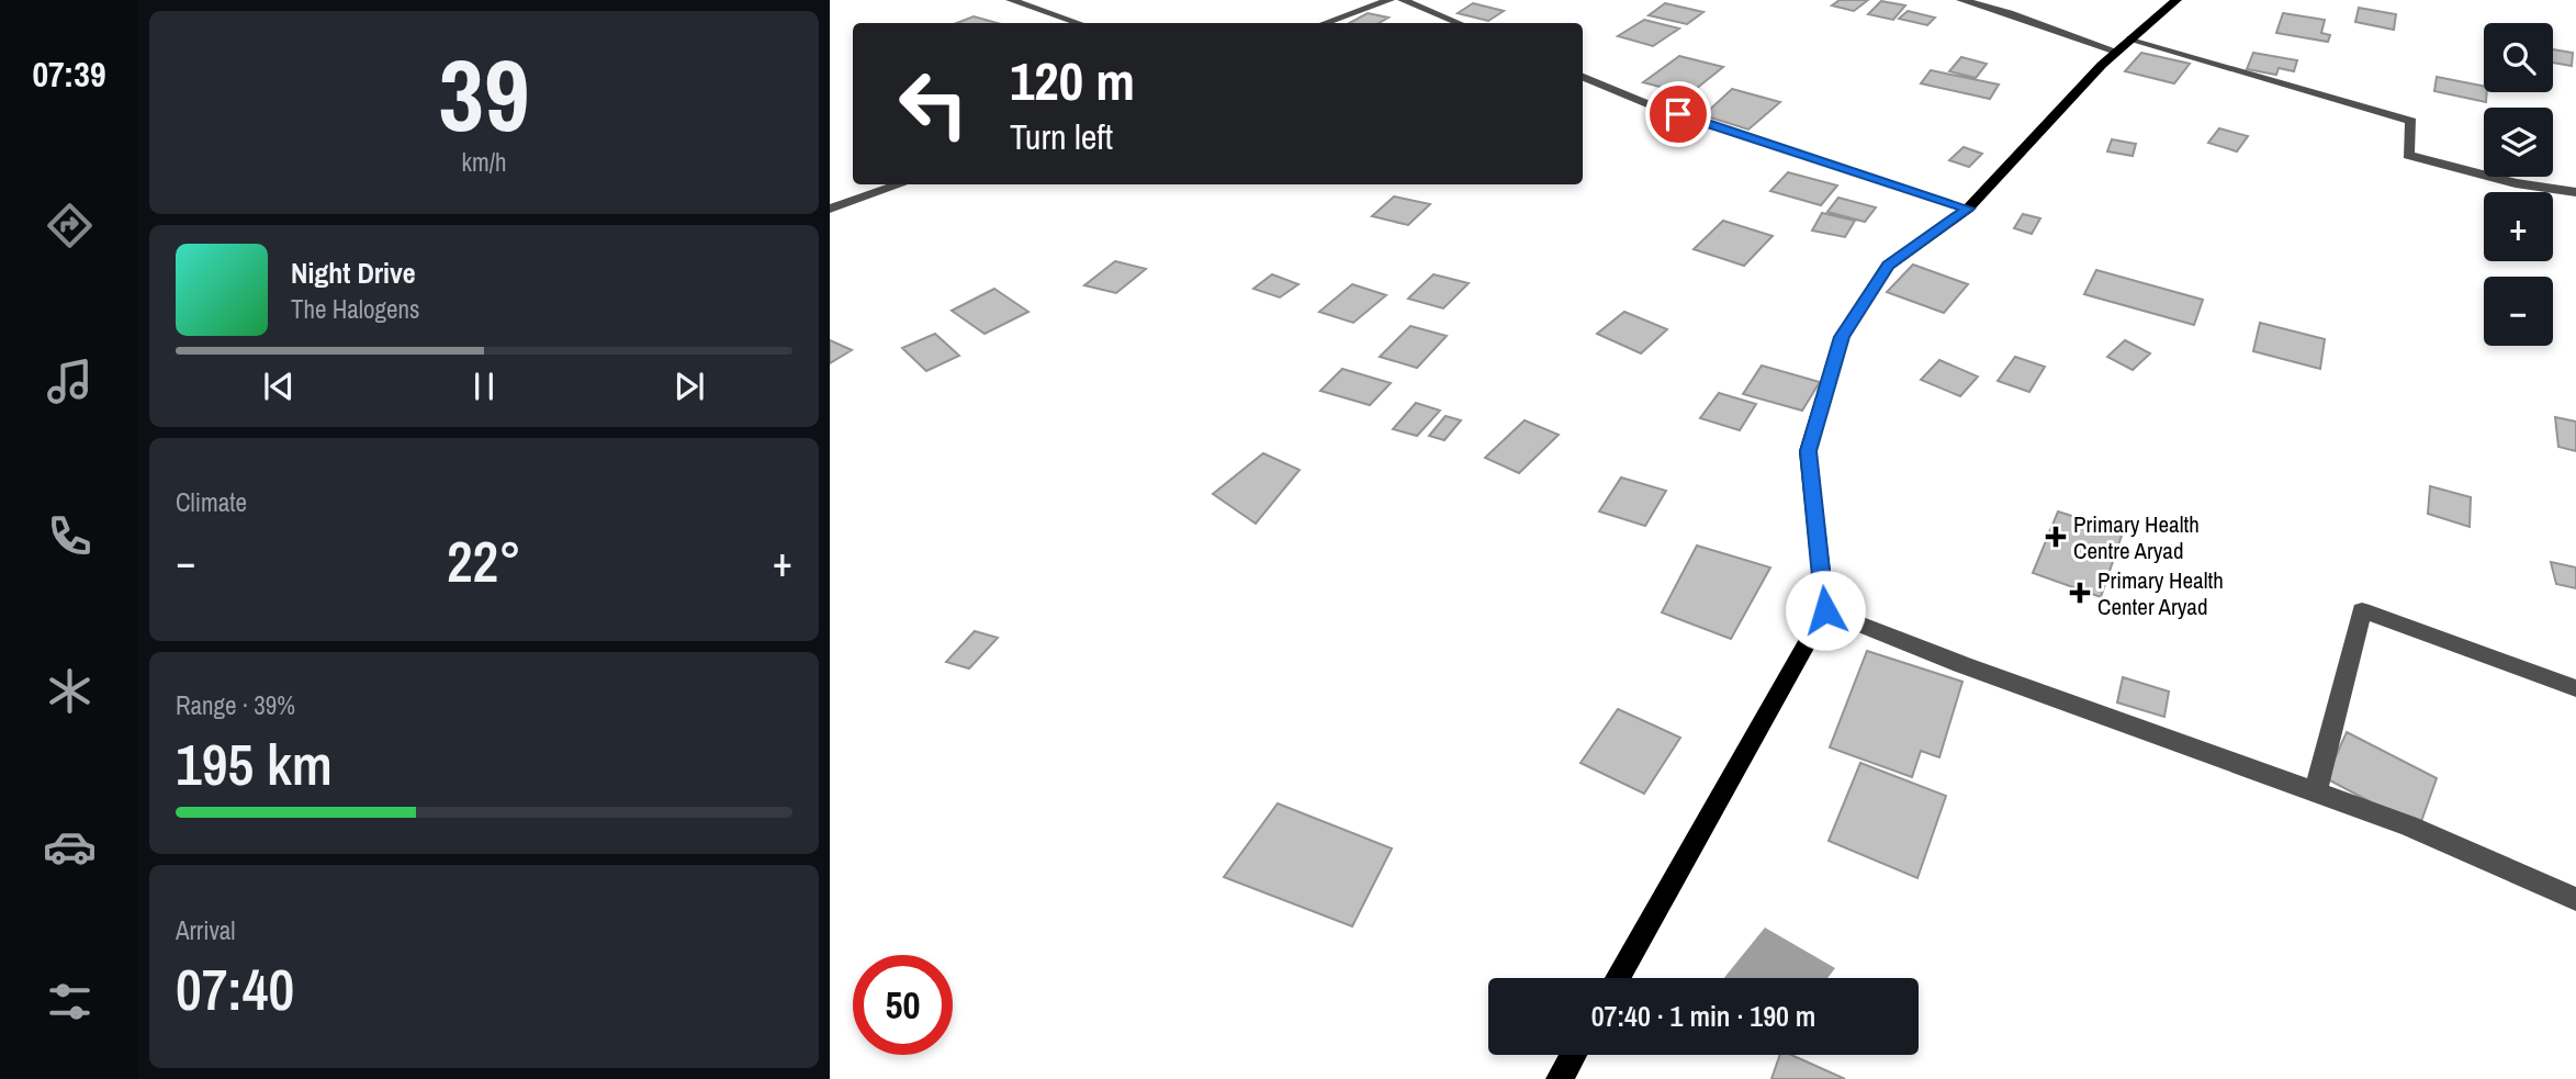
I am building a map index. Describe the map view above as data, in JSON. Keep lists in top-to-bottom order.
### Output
{
  "places": {
    "health": ["Primary Health Centre Aryad", "Primary Health Center Aryad"]
  },
  "page": {
    "tabs": "07:39",
    "tile": [
      ["39", "km/h"],
      "Climate",
      ["Range · 39%", "195 km"],
      ["Arrival", "07:40"]
    ],
    "map_buttons": ["+", "−"],
    "turn": ["120 m", "Turn left"],
    "song": ["Night Drive", "The Halogens"],
    "heat": ["−", "22°", "+"],
    "limit": "50",
    "trip": "07:40 · 1 min · 190 m"
  }
}
